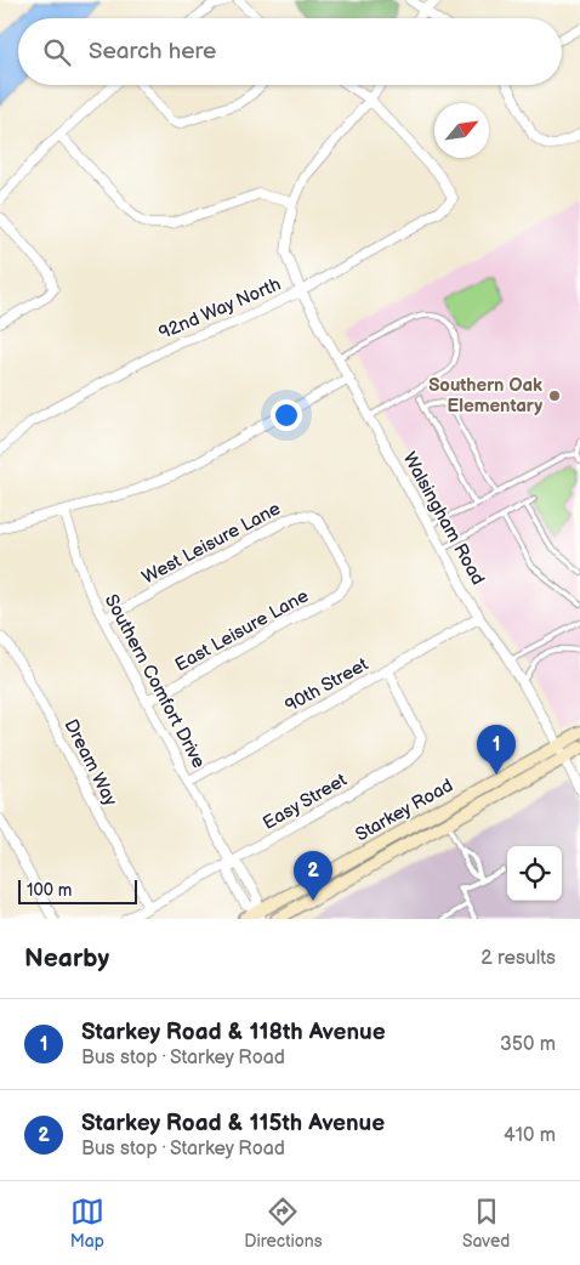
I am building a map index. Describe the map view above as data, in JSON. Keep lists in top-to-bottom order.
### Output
{
  "streets": {
    "main road": ["Starkey Road"],
    "street": [
      "92nd Way North",
      "Walsingham Road",
      "West Leisure Lane",
      "East Leisure Lane",
      "Southern Comfort Drive",
      "90th Street",
      "Dream Way",
      "Easy Street"
    ]
  },
  "crossings": [
    ["92nd Way North", "Walsingham Road"],
    ["Walsingham Road", "90th Street"],
    ["Walsingham Road", "Starkey Road"],
    ["West Leisure Lane", "East Leisure Lane"],
    ["West Leisure Lane", "Southern Comfort Drive"],
    ["East Leisure Lane", "Southern Comfort Drive"],
    ["Southern Comfort Drive", "90th Street"],
    ["Southern Comfort Drive", "Easy Street"],
    ["Southern Comfort Drive", "Starkey Road"],
    ["90th Street", "Easy Street"],
    ["Dream Way", "Easy Street"]
  ],
  "places": ["Southern Oak Elementary"],
  "scale_bar": "100 m",
  "north": "top right",
  "page": {
    "search": "Search here",
    "pins": ["1", "2"],
    "scale": "100 m",
    "heading": ["Nearby", "2 results"],
    "list": [
      {
        "mark": "1",
        "name": "Starkey Road & 118th Avenue",
        "note": "Bus stop · Starkey Road",
        "value": "350 m"
      },
      {
        "mark": "2",
        "name": "Starkey Road & 115th Avenue",
        "note": "Bus stop · Starkey Road",
        "value": "410 m"
      }
    ],
    "nav": ["Map", "Directions", "Saved"]
  }
}
